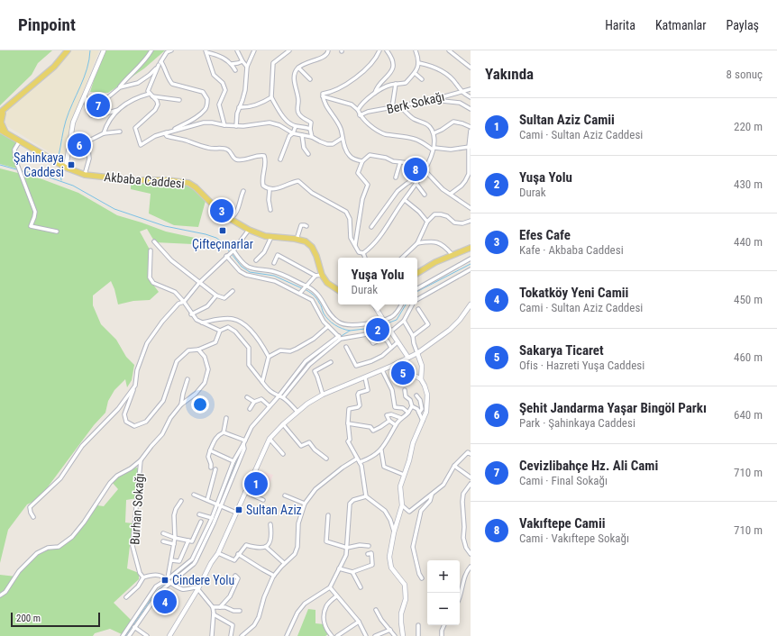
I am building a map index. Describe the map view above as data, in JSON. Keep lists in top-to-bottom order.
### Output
{
  "streets": {
    "main road": ["Akbaba Caddesi"],
    "street": ["Berk Sokağı", "Burhan Sokağı"]
  },
  "places": {
    "transit": [
      "Şahinkaya Caddesi",
      "Çifteçınarlar",
      "Sultan Aziz",
      "Cindere Yolu"
    ]
  },
  "scale_bar": "200 m",
  "page": {
    "header": "Pinpoint",
    "nav": ["Harita", "Katmanlar", "Paylaş"],
    "heading": ["Yakında", "8 sonuç"],
    "pins": [
      "7",
      "6",
      "8",
      "3",
      "2",
      "5",
      "1",
      "4"
    ],
    "list": [
      {
        "mark": "1",
        "name": "Sultan Aziz Camii",
        "note": "Cami · Sultan Aziz Caddesi",
        "value": "220 m"
      },
      {
        "mark": "2",
        "name": "Yuşa Yolu",
        "note": "Durak",
        "value": "430 m"
      },
      {
        "mark": "3",
        "name": "Efes Cafe",
        "note": "Kafe · Akbaba Caddesi",
        "value": "440 m"
      },
      {
        "mark": "4",
        "name": "Tokatköy Yeni Camii",
        "note": "Cami · Sultan Aziz Caddesi",
        "value": "450 m"
      },
      {
        "mark": "5",
        "name": "Sakarya Ticaret",
        "note": "Ofis · Hazreti Yuşa Caddesi",
        "value": "460 m"
      },
      {
        "mark": "6",
        "name": "Şehit Jandarma Yaşar Bingöl Parkı",
        "note": "Park · Şahinkaya Caddesi",
        "value": "640 m"
      },
      {
        "mark": "7",
        "name": "Cevizlibahçe Hz. Ali Cami",
        "note": "Cami · Final Sokağı",
        "value": "710 m"
      },
      {
        "mark": "8",
        "name": "Vakıftepe Camii",
        "note": "Cami · Vakıftepe Sokağı",
        "value": "710 m"
      }
    ],
    "popup": ["Yuşa Yolu", "Durak"],
    "map_buttons": ["+", "−"],
    "scale": "200 m"
  }
}
